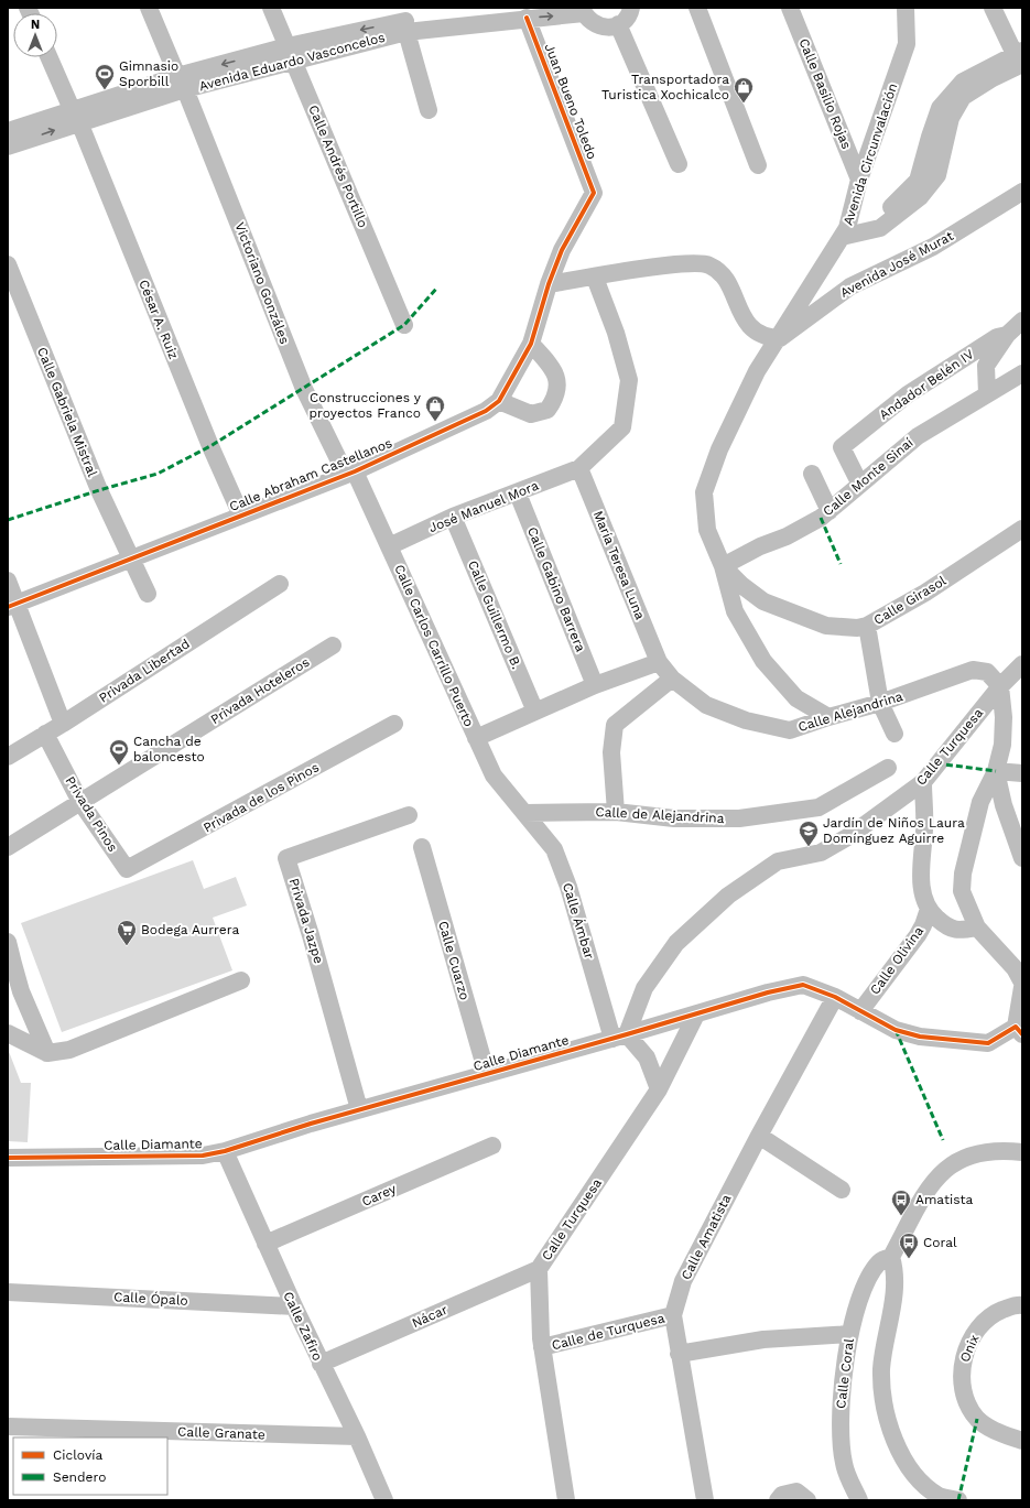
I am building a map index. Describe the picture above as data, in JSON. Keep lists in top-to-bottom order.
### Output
{
  "streets": {
    "street": [
      "Avenida Eduardo Vasconcelos",
      "Calle Basilio Rojas",
      "Juan Bueno Toledo",
      "Avenida Circunvalación",
      "Calle Andrés Portillo",
      "Avenida José Murat",
      "Victoriano Gonzáles",
      "César A. Ruiz",
      "Andador Belén IV",
      "Calle Gabriela Mistral",
      "Calle Abraham Castellanos",
      "Calle Monte Sinaí",
      "José Manuel Mora",
      "María Teresa Luna",
      "Calle Gabino Barrera",
      "Calle Girasol",
      "Calle Guillermo B.",
      "Calle Carlos Carrillo Puerto",
      "Privada Libertad",
      "Privada Hoteleros",
      "Calle Alejandrina",
      "Calle Turquesa",
      "Privada de los Pinos",
      "Privada Pinos",
      "Calle de Alejandrina",
      "Privada Jazpe",
      "Calle Ámbar",
      "Calle Cuarzo",
      "Calle Olivina",
      "Calle Diamante",
      "Carey",
      "Calle Amatista",
      "Calle Ópalo",
      "Nácar",
      "Calle Zafiro",
      "Calle de Turquesa",
      "Onix",
      "Calle Coral",
      "Calle Granate"
    ]
  },
  "crossings": [
    ["Avenida Eduardo Vasconcelos", "Juan Bueno Toledo"],
    ["Avenida Eduardo Vasconcelos", "Calle Andrés Portillo"],
    ["Avenida Eduardo Vasconcelos", "Victoriano Gonzáles"],
    ["Avenida Eduardo Vasconcelos", "César A. Ruiz"],
    ["Calle Basilio Rojas", "Avenida Circunvalación"],
    ["Juan Bueno Toledo", "Calle Abraham Castellanos"],
    ["Avenida Circunvalación", "Avenida José Murat"],
    ["Avenida Circunvalación", "Calle Monte Sinaí"],
    ["Avenida Circunvalación", "Calle Girasol"],
    ["Victoriano Gonzáles", "Calle Abraham Castellanos"],
    ["Victoriano Gonzáles", "Calle Carlos Carrillo Puerto"],
    ["César A. Ruiz", "Calle Abraham Castellanos"],
    ["Andador Belén IV", "Calle Monte Sinaí"],
    ["Calle Gabriela Mistral", "Calle Abraham Castellanos"],
    ["Calle Abraham Castellanos", "Calle Carlos Carrillo Puerto"],
    ["Calle Monte Sinaí", "Calle Girasol"],
    ["José Manuel Mora", "María Teresa Luna"],
    ["José Manuel Mora", "Calle Gabino Barrera"],
    ["José Manuel Mora", "Calle Guillermo B."],
    ["José Manuel Mora", "Calle Carlos Carrillo Puerto"],
    ["María Teresa Luna", "Calle Alejandrina"],
    ["Calle Carlos Carrillo Puerto", "Calle de Alejandrina"],
    ["Calle Carlos Carrillo Puerto", "Calle Ámbar"],
    ["Privada Libertad", "Privada Pinos"],
    ["Privada Hoteleros", "Privada Pinos"],
    ["Calle Alejandrina", "Calle Turquesa"],
    ["Calle Turquesa", "Calle Ámbar"],
    ["Calle Turquesa", "Calle Diamante"],
    ["Calle Turquesa", "Nácar"],
    ["Calle Turquesa", "Calle de Turquesa"],
    ["Privada de los Pinos", "Privada Pinos"],
    ["Calle de Alejandrina", "Calle Ámbar"],
    ["Privada Jazpe", "Calle Diamante"],
    ["Calle Ámbar", "Calle Diamante"],
    ["Calle Cuarzo", "Calle Diamante"],
    ["Calle Olivina", "Calle Diamante"],
    ["Calle Diamante", "Calle Amatista"],
    ["Calle Diamante", "Calle Zafiro"],
    ["Carey", "Calle Zafiro"],
    ["Calle Amatista", "Calle de Turquesa"],
    ["Calle Ópalo", "Calle Zafiro"],
    ["Nácar", "Calle Zafiro"],
    ["Calle Zafiro", "Calle Granate"]
  ],
  "places": {
    "sports": ["Gimnasio Sporbill", "Cancha de baloncesto"],
    "shop": ["Transportadora Turistica Xochicalco", "Construcciones y proyectos Franco"],
    "school or university": ["Jardín de Niños Laura Domínguez Aguirre"],
    "supermarket": ["Bodega Aurrera"],
    "bus stop": ["Amatista", "Coral"]
  },
  "legend": ["Ciclovía", "Sendero"],
  "north": "top"
}
